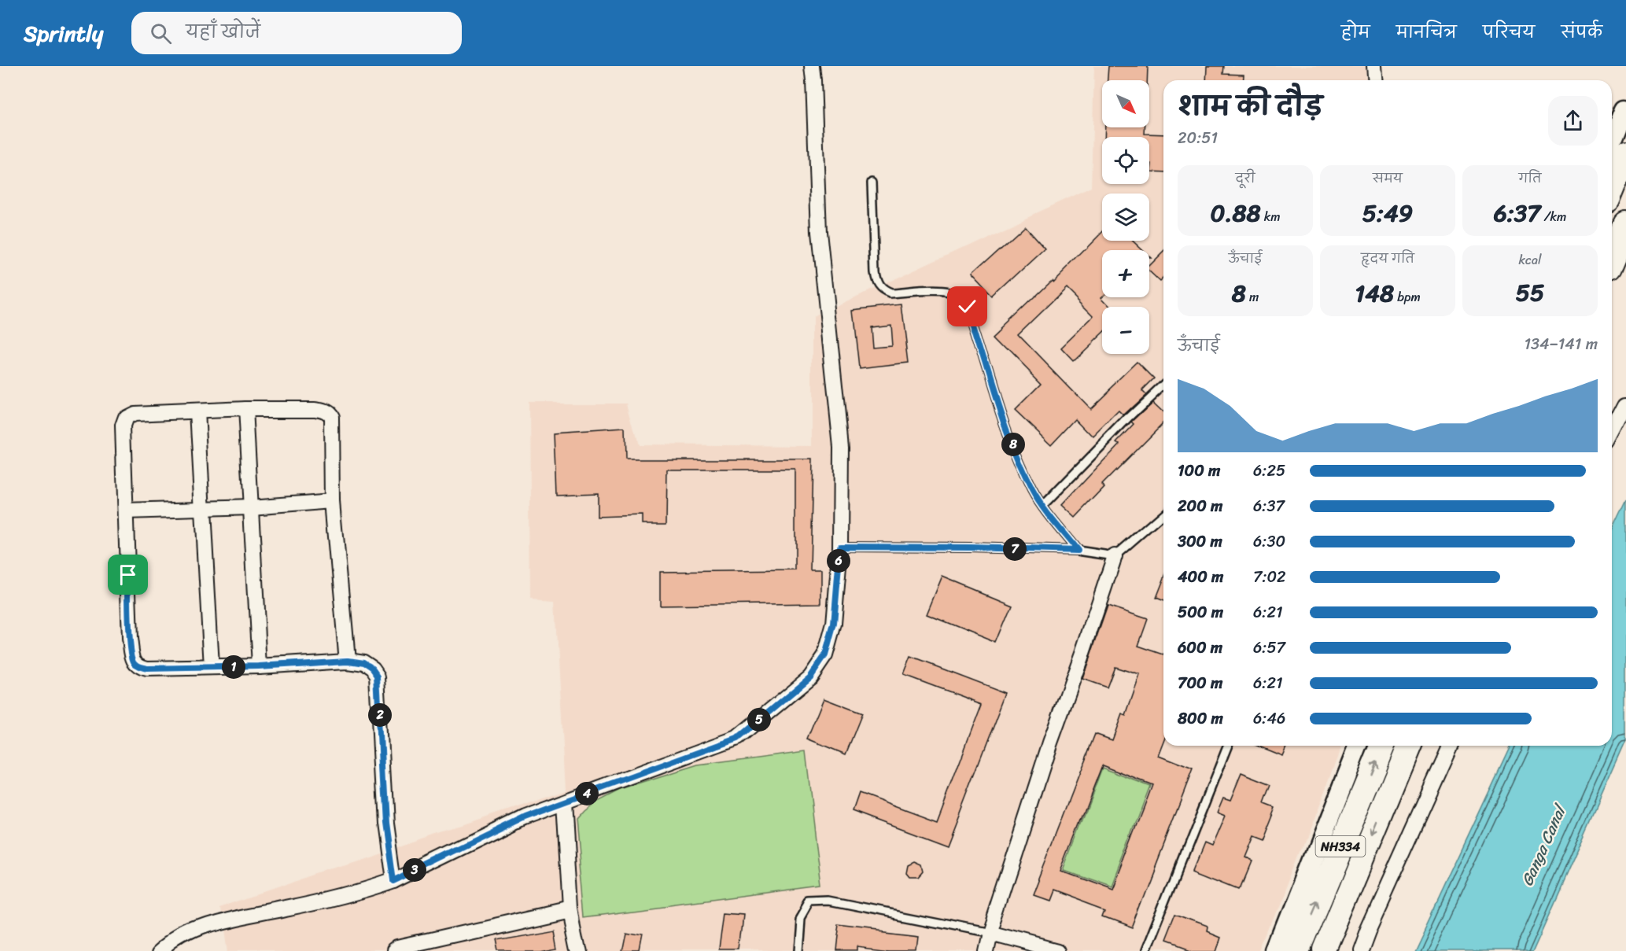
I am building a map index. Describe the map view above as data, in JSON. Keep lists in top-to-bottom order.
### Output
{
  "streets": {
    "highway": ["NH334"]
  },
  "water": ["Ganga Canal"],
  "north": "bottom right",
  "page": {
    "header": "Sprintly",
    "search": "यहाँ खोजें",
    "nav": [
      "होम",
      "मानचित्र",
      "परिचय",
      "संपर्क"
    ],
    "map_buttons": ["+", "−"],
    "heading": ["शाम की दौड़", "20:51"],
    "stats": [
      ["दूरी", "0.88 km"],
      ["समय", "5:49"],
      ["गति", "6:37 /km"],
      ["ऊँचाई", "8 m"],
      ["हृदय गति", "148 bpm"],
      ["kcal", "55"]
    ],
    "chart": ["ऊँचाई", "134–141 m"],
    "pins": [
      "8",
      "7",
      "6",
      "1",
      "2",
      "5",
      "4",
      "3"
    ],
    "list": [
      {
        "name": "100 m",
        "note": "6:25"
      },
      {
        "name": "200 m",
        "note": "6:37"
      },
      {
        "name": "300 m",
        "note": "6:30"
      },
      {
        "name": "400 m",
        "note": "7:02"
      },
      {
        "name": "500 m",
        "note": "6:21"
      },
      {
        "name": "600 m",
        "note": "6:57"
      },
      {
        "name": "700 m",
        "note": "6:21"
      },
      {
        "name": "800 m",
        "note": "6:46"
      }
    ]
  }
}
